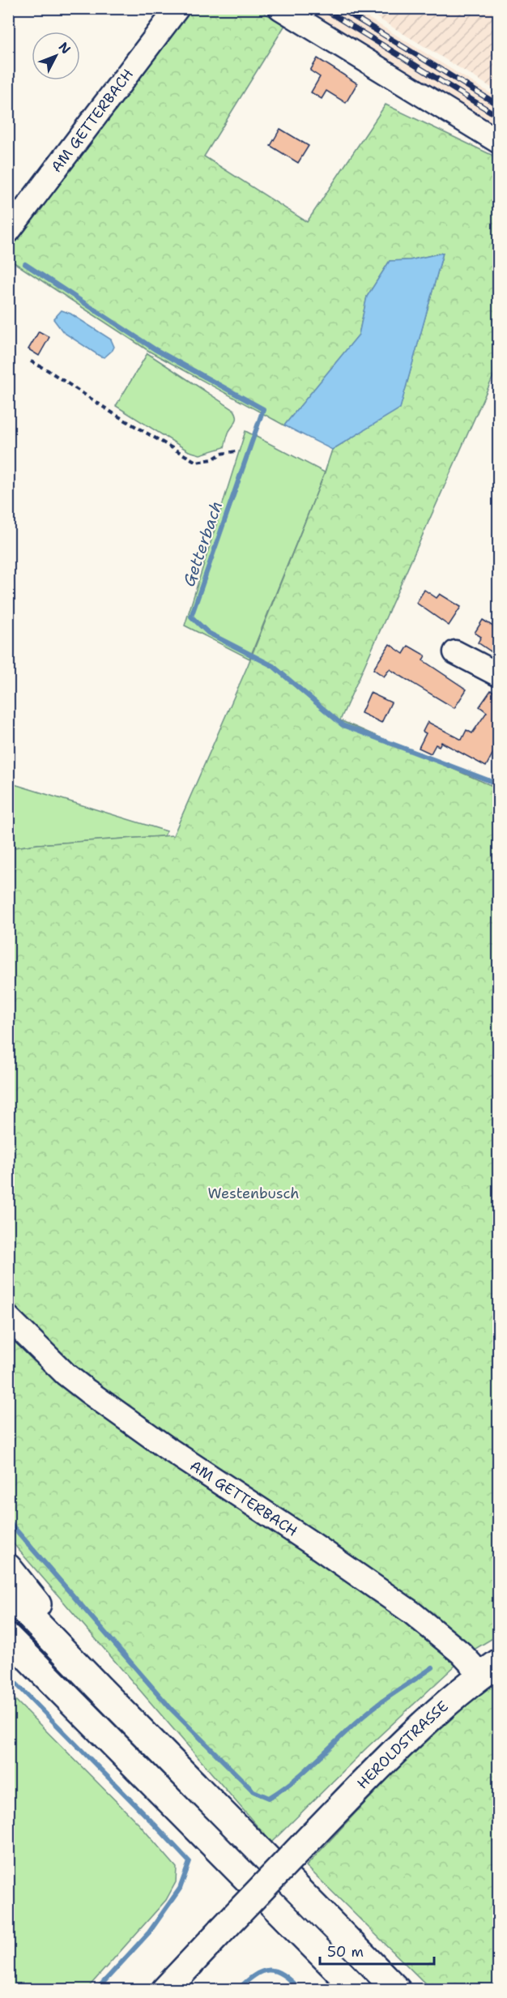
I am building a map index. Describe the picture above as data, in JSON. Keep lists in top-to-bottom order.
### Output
{
  "streets": {
    "main road": ["HEROLDSTRASSE"],
    "street": ["AM GETTERBACH"]
  },
  "crossings": [
    ["AM GETTERBACH", "HEROLDSTRASSE"]
  ],
  "water": ["Getterbach"],
  "parks": ["Westenbusch"],
  "scale_bar": "50 m",
  "north": "top right"
}
